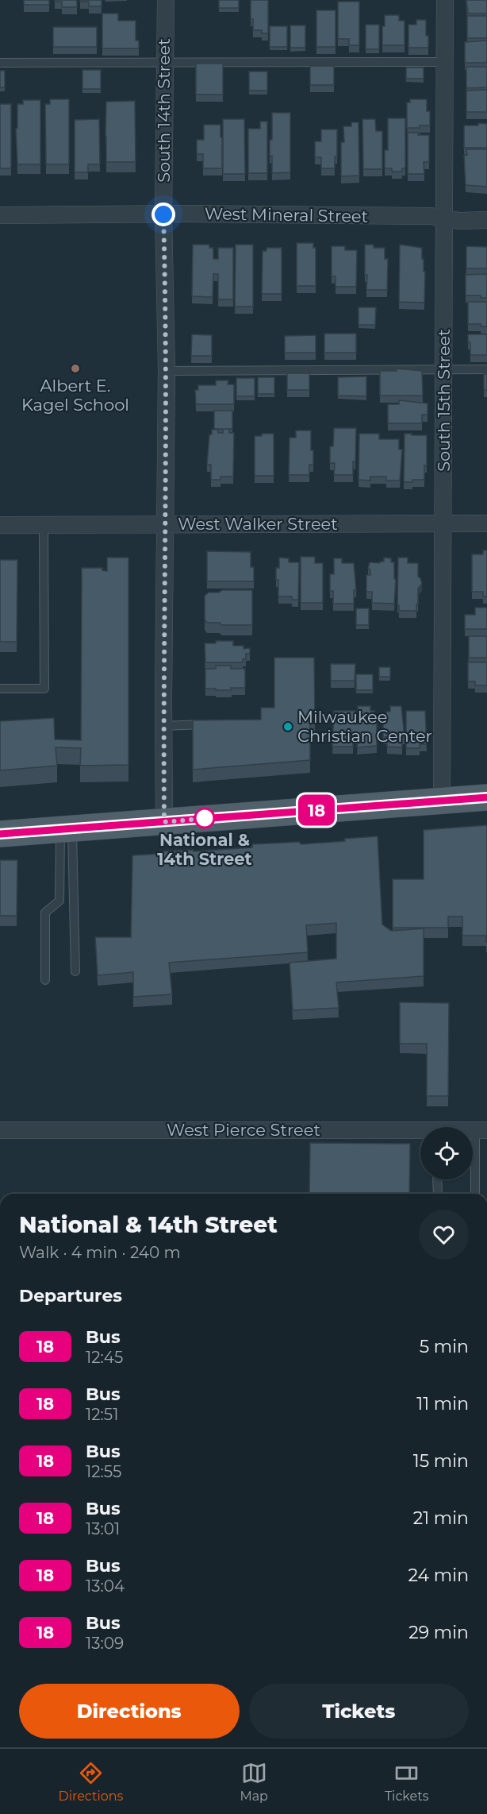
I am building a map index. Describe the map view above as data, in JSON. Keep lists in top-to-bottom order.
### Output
{
  "streets": {
    "street": [
      "South 14th Street",
      "West Mineral Street",
      "South 15th Street",
      "West Walker Street",
      "West Pierce Street"
    ]
  },
  "crossings": [
    ["South 14th Street", "West Mineral Street"],
    ["South 14th Street", "West Walker Street"],
    ["West Mineral Street", "South 15th Street"],
    ["South 15th Street", "West Walker Street"]
  ],
  "places": ["Albert E. Kagel School", "Milwaukee Christian Center", "National & 14th Street"],
  "lines": ["bus line 18"],
  "page": {
    "on_map": "18",
    "heading": [
      ["National & 14th Street", "Walk · 4 min · 240 m"],
      "Departures"
    ],
    "list": [
      {
        "mark": "18",
        "name": "Bus",
        "note": "12:45",
        "value": "5 min"
      },
      {
        "mark": "18",
        "name": "Bus",
        "note": "12:51",
        "value": "11 min"
      },
      {
        "mark": "18",
        "name": "Bus",
        "note": "12:55",
        "value": "15 min"
      },
      {
        "mark": "18",
        "name": "Bus",
        "note": "13:01",
        "value": "21 min"
      },
      {
        "mark": "18",
        "name": "Bus",
        "note": "13:04",
        "value": "24 min"
      },
      {
        "mark": "18",
        "name": "Bus",
        "note": "13:09",
        "value": "29 min"
      }
    ],
    "buttons": ["Directions", "Tickets"],
    "tabs": ["Directions", "Map", "Tickets"]
  }
}
